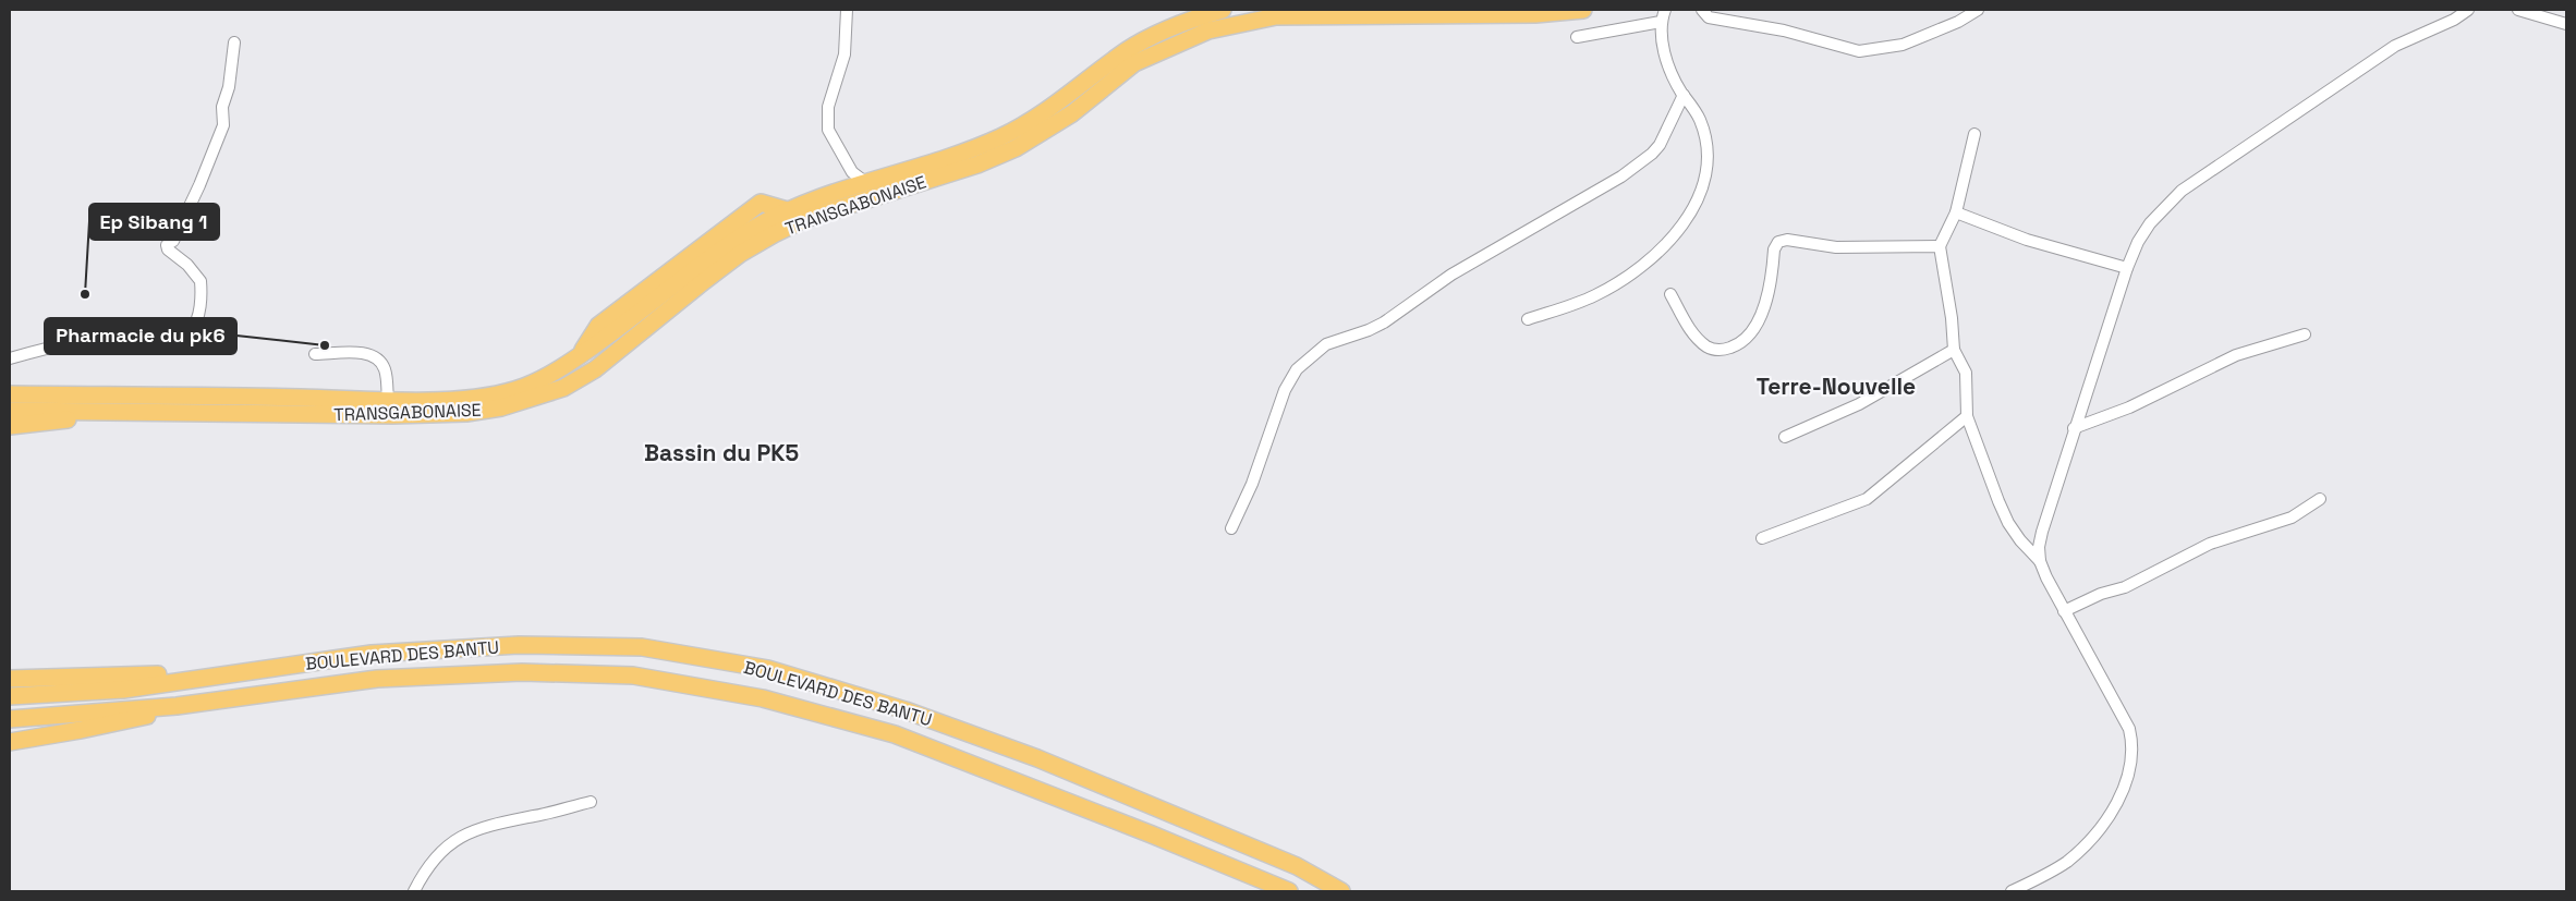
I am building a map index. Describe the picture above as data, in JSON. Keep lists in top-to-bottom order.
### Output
{
  "streets": {
    "highway": ["TRANSGABONAISE", "BOULEVARD DES BANTU"]
  },
  "districts": ["Terre-Nouvelle", "Bassin du PK5"],
  "places": ["Ep Sibang 1", "Pharmacie du pk6"]
}
